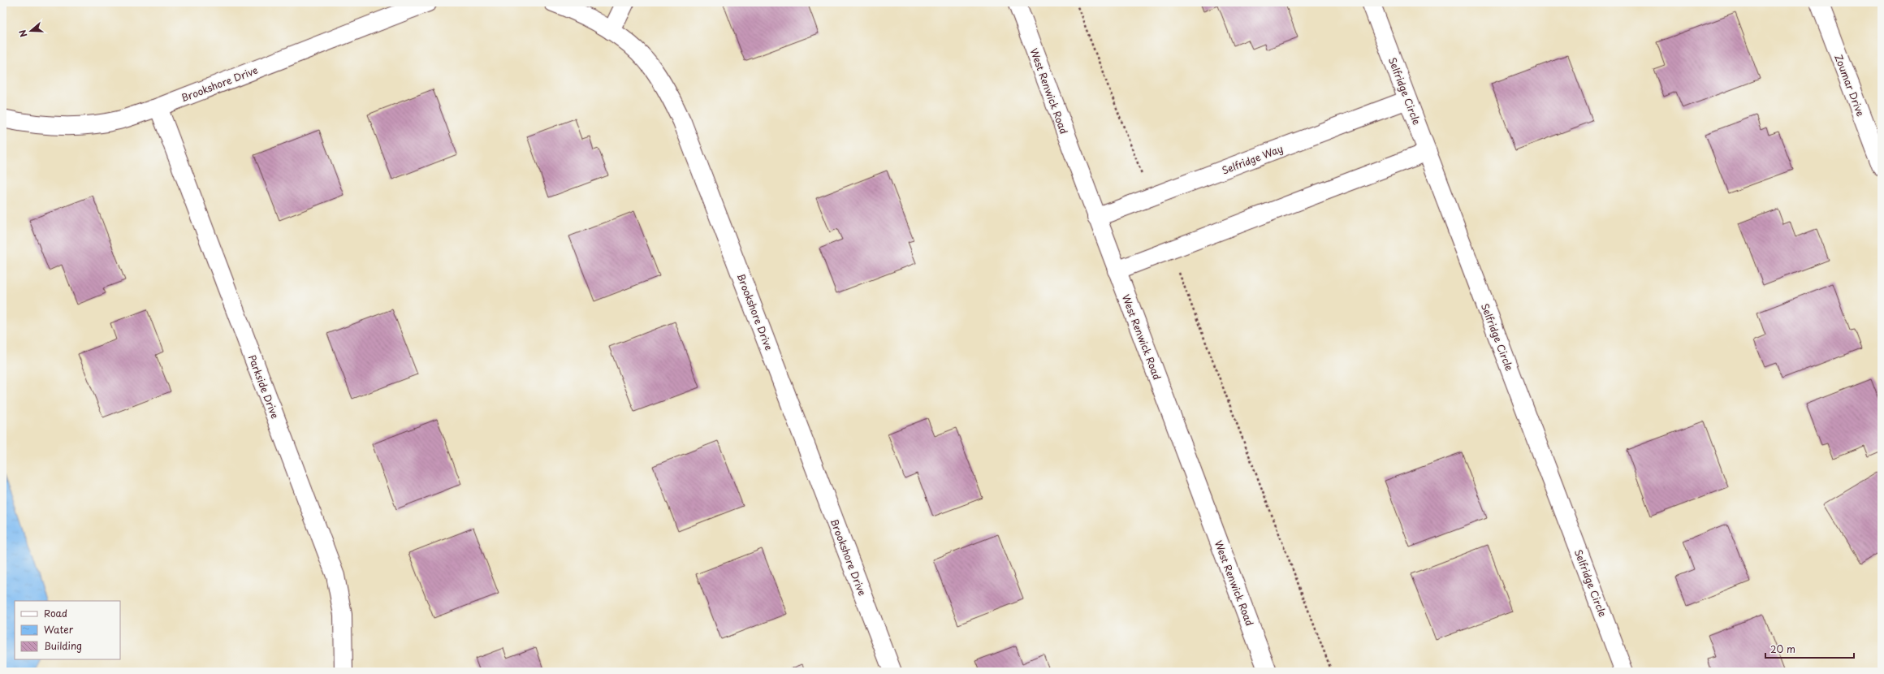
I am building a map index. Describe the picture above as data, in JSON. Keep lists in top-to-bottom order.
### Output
{
  "streets": {
    "street": [
      "Brookshore Drive",
      "Zoumar Drive",
      "West Renwick Road",
      "Selfridge Circle",
      "Selfridge Way",
      "Parkside Drive"
    ]
  },
  "crossings": [
    ["Brookshore Drive", "Parkside Drive"],
    ["West Renwick Road", "Selfridge Way"],
    ["Selfridge Circle", "Selfridge Way"]
  ],
  "legend": ["Road", "Water", "Building"],
  "scale_bar": "20 m",
  "north": "left"
}
